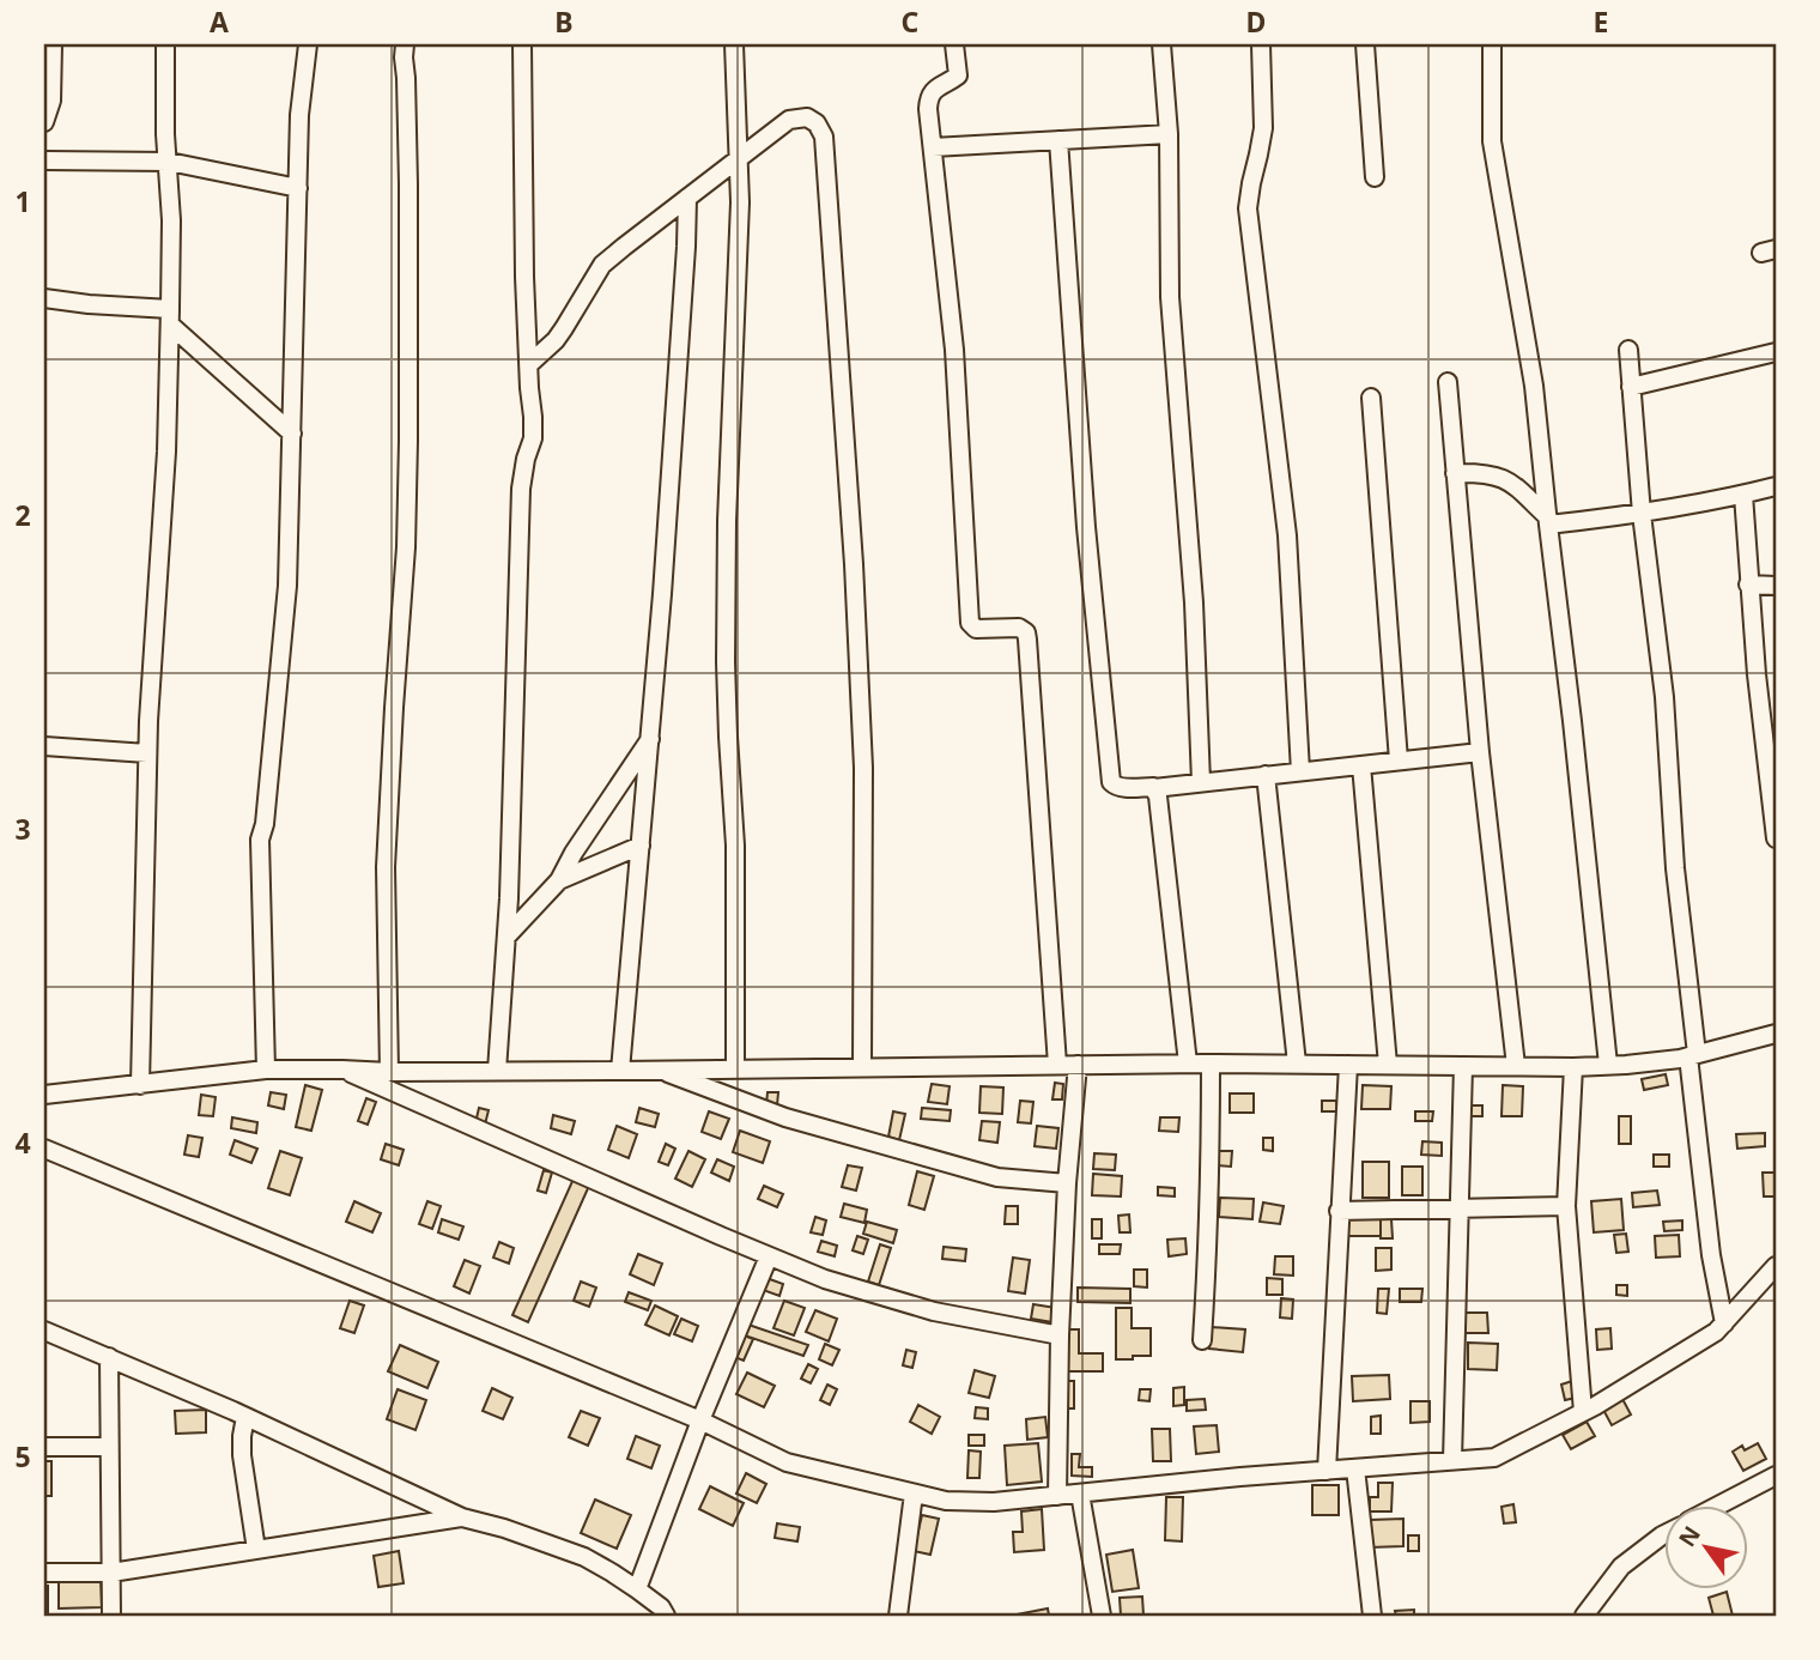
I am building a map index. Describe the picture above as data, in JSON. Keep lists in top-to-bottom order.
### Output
{
  "north": "top left",
  "grid": {
    "columns": [
      "A",
      "B",
      "C",
      "D",
      "E"
    ],
    "rows": [
      "1",
      "2",
      "3",
      "4",
      "5"
    ]
  }
}
